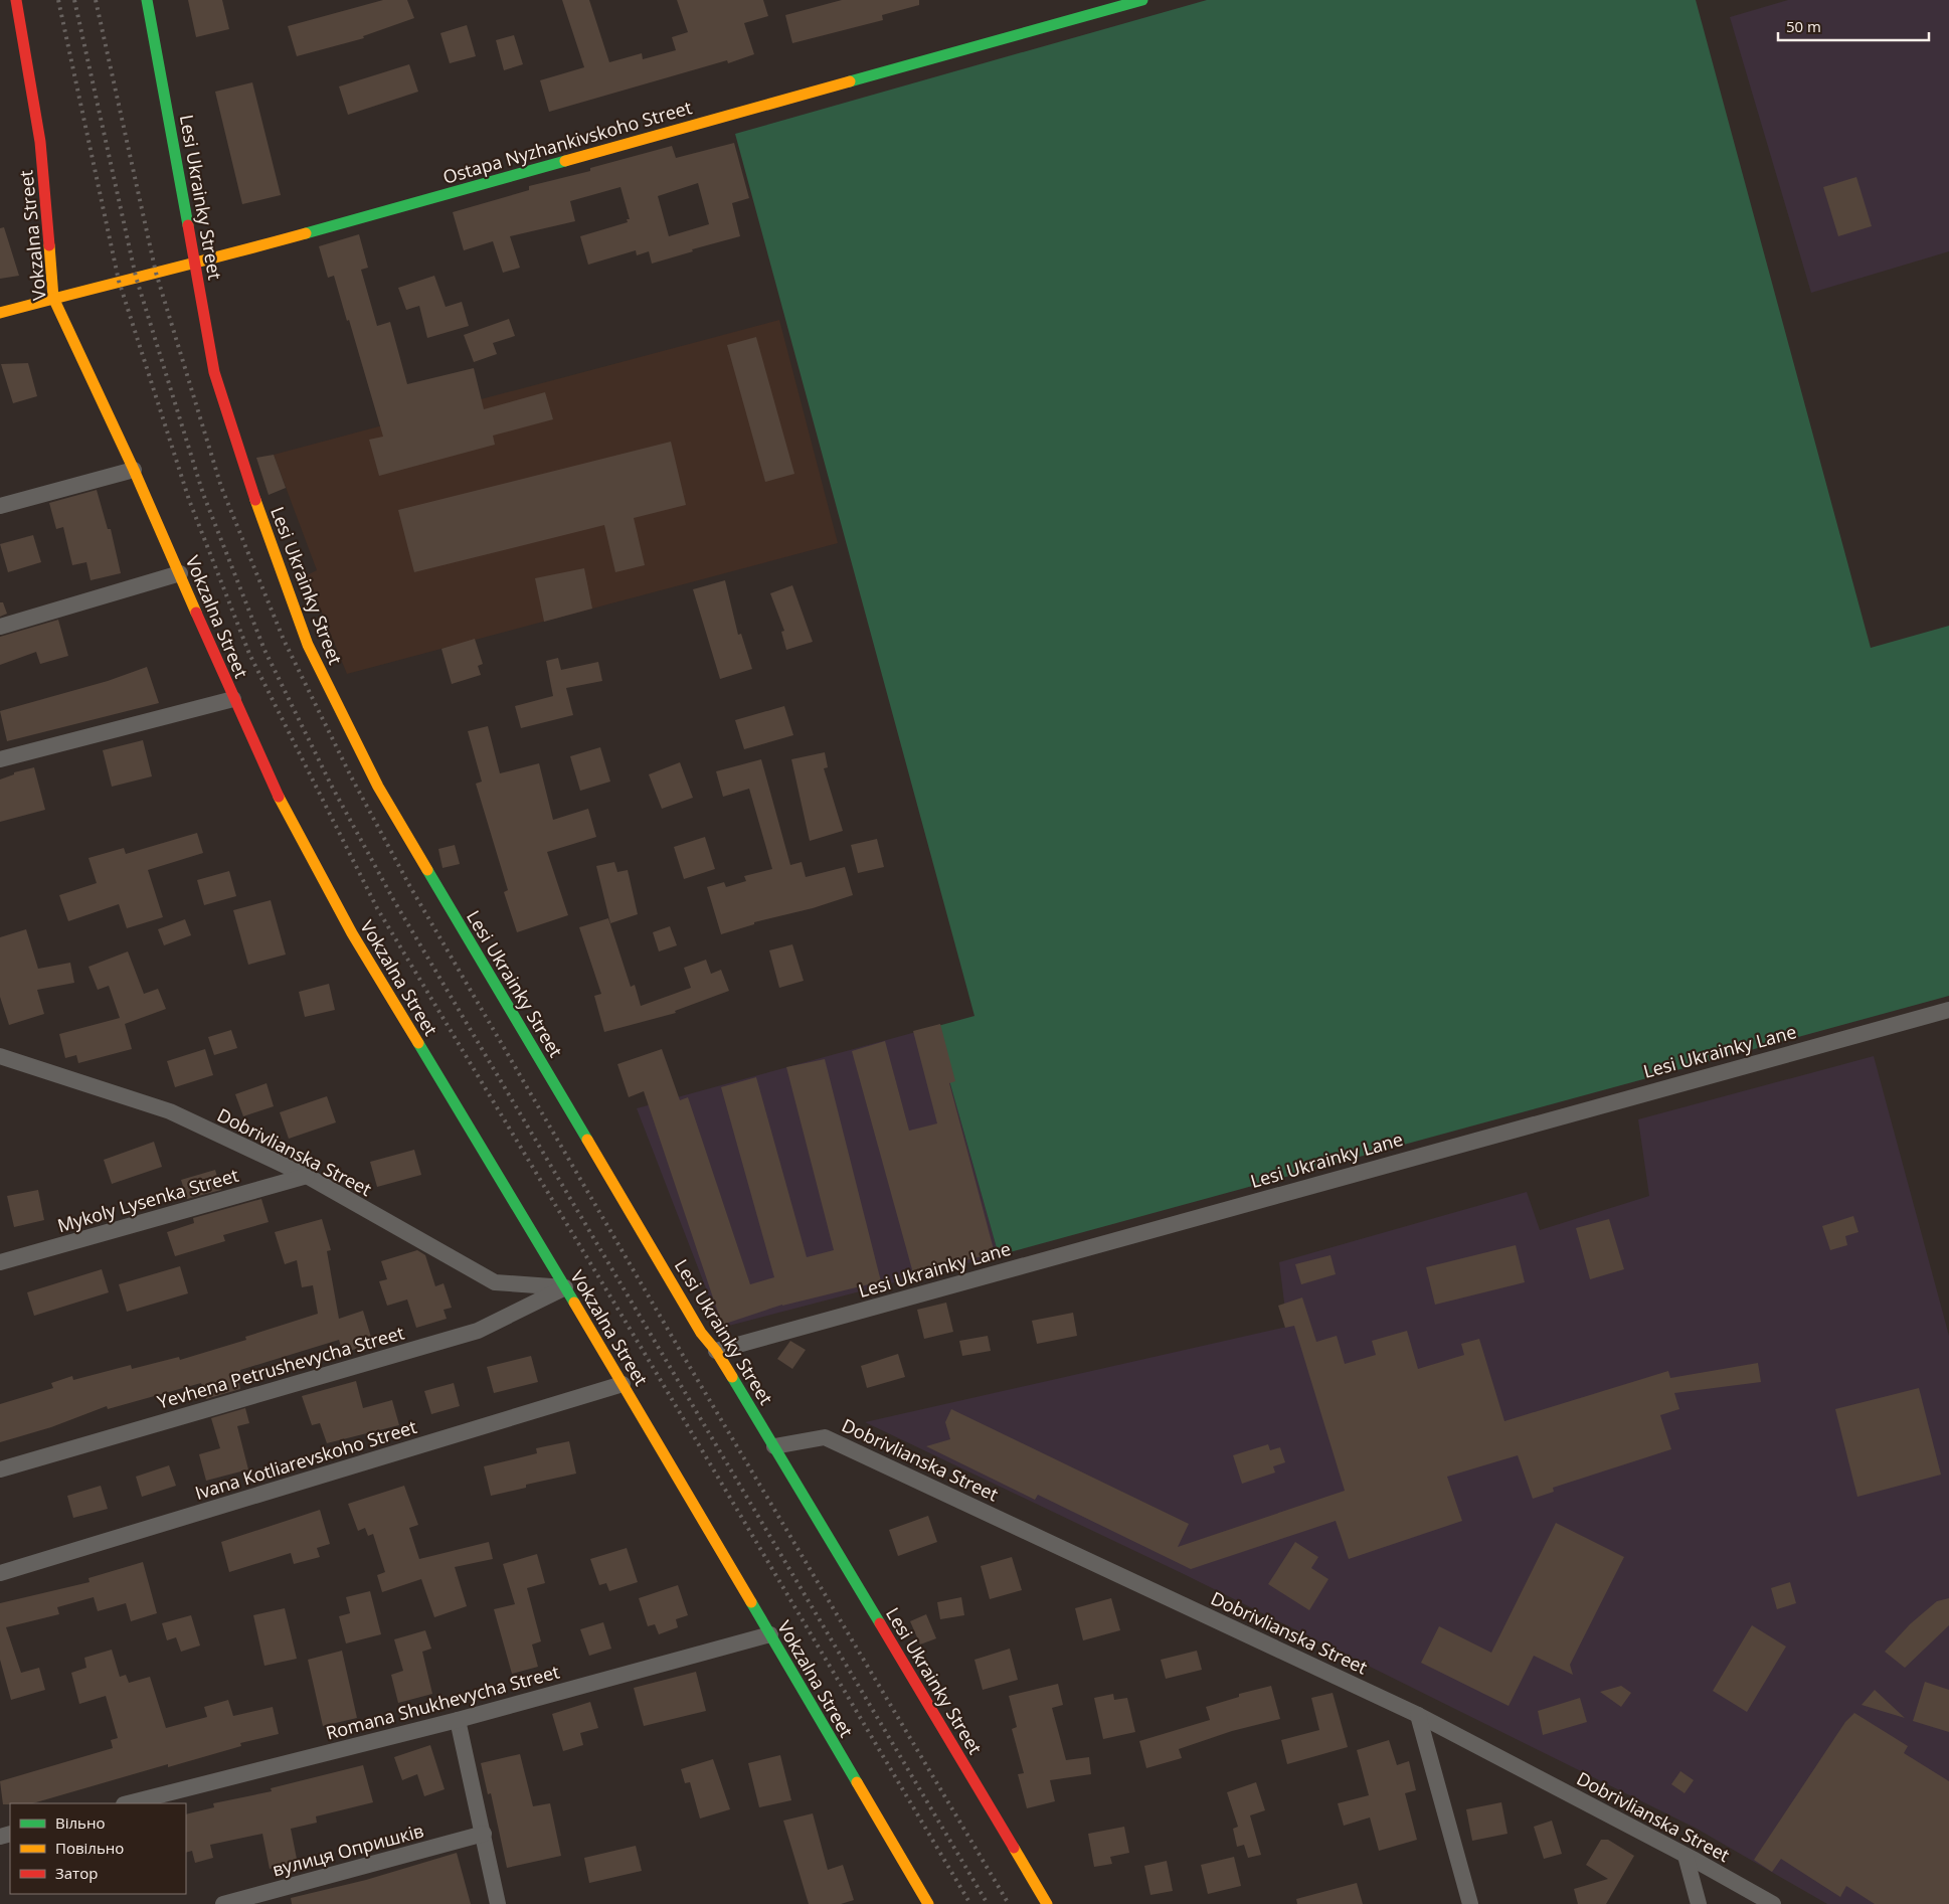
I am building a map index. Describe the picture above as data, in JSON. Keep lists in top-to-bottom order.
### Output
{
  "streets": {
    "street": [
      "Ostapa Nyzhankivskoho Street",
      "Lesi Ukrainky Street",
      "Vokzalna Street",
      "Lesi Ukrainky Lane",
      "Dobrivlianska Street",
      "Mykoly Lysenka Street",
      "Yevhena Petrushevycha Street",
      "Ivana Kotliarevskoho Street",
      "Romana Shukhevycha Street",
      "вулиця Опришків"
    ]
  },
  "crossings": [
    ["Ostapa Nyzhankivskoho Street", "Lesi Ukrainky Street"],
    ["Ostapa Nyzhankivskoho Street", "Vokzalna Street"],
    ["Lesi Ukrainky Street", "Lesi Ukrainky Lane"],
    ["Lesi Ukrainky Street", "Dobrivlianska Street"],
    ["Vokzalna Street", "Dobrivlianska Street"],
    ["Vokzalna Street", "Yevhena Petrushevycha Street"],
    ["Vokzalna Street", "Ivana Kotliarevskoho Street"],
    ["Vokzalna Street", "Romana Shukhevycha Street"],
    ["Dobrivlianska Street", "Mykoly Lysenka Street"],
    ["Dobrivlianska Street", "Yevhena Petrushevycha Street"]
  ],
  "legend": ["Вільно", "Повільно", "Затор"],
  "scale_bar": "50 m"
}
